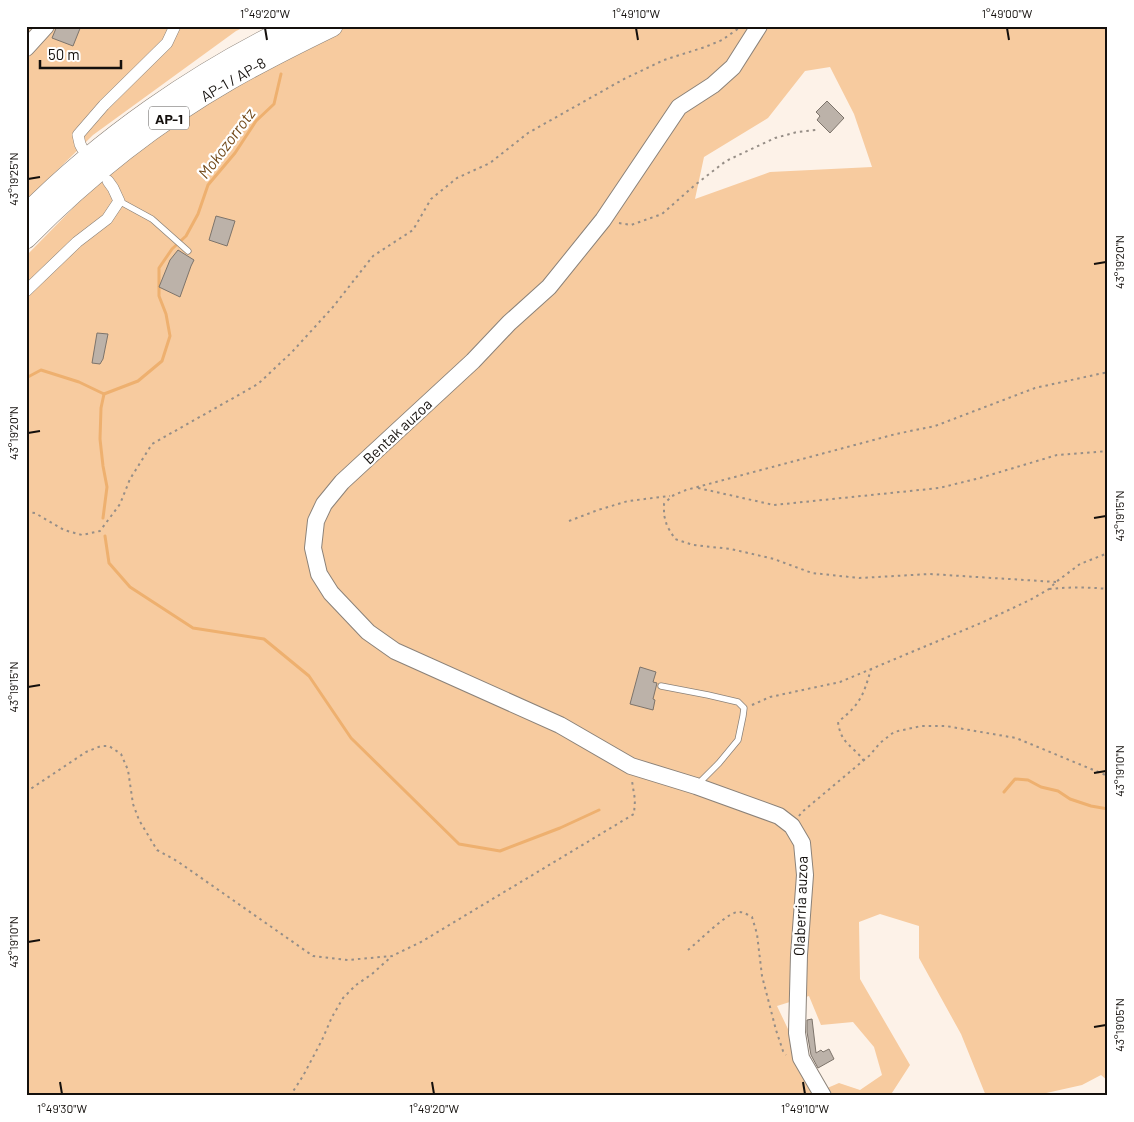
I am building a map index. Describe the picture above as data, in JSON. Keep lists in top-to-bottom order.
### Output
{
  "streets": {
    "highway": ["AP-1 / AP-8", "AP-1"],
    "street": ["Bentak auzoa", "Olaberria auzoa"]
  },
  "water": ["Mokozorrotz"],
  "scale_bar": "50 m",
  "coordinates": [
    "1°49'20\"W",
    "1°49'10\"W",
    "1°49'00\"W",
    "43°19'25\"N",
    "43°19'20\"N",
    "43°19'15\"N",
    "43°19'10\"N",
    "43°19'05\"N",
    "1°49'30\"W"
  ]
}
